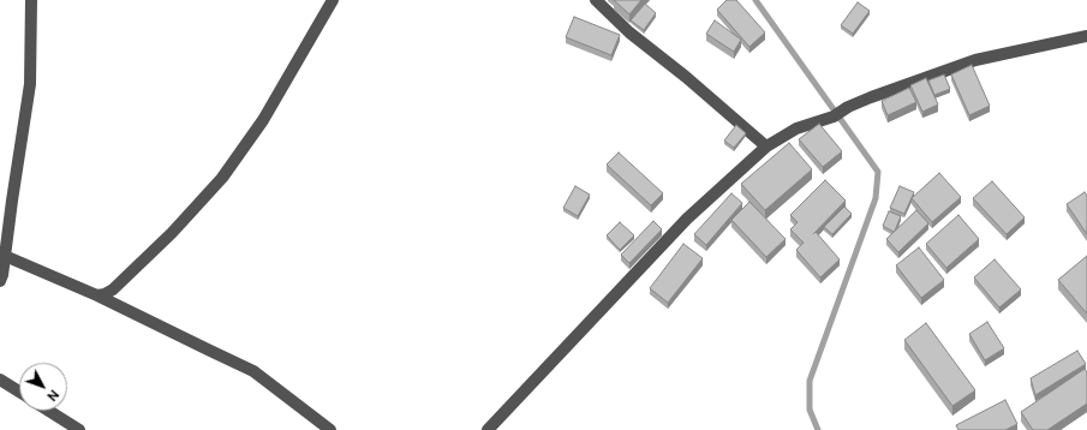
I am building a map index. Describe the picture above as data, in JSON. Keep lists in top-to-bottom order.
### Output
{
  "north": "bottom right"
}
